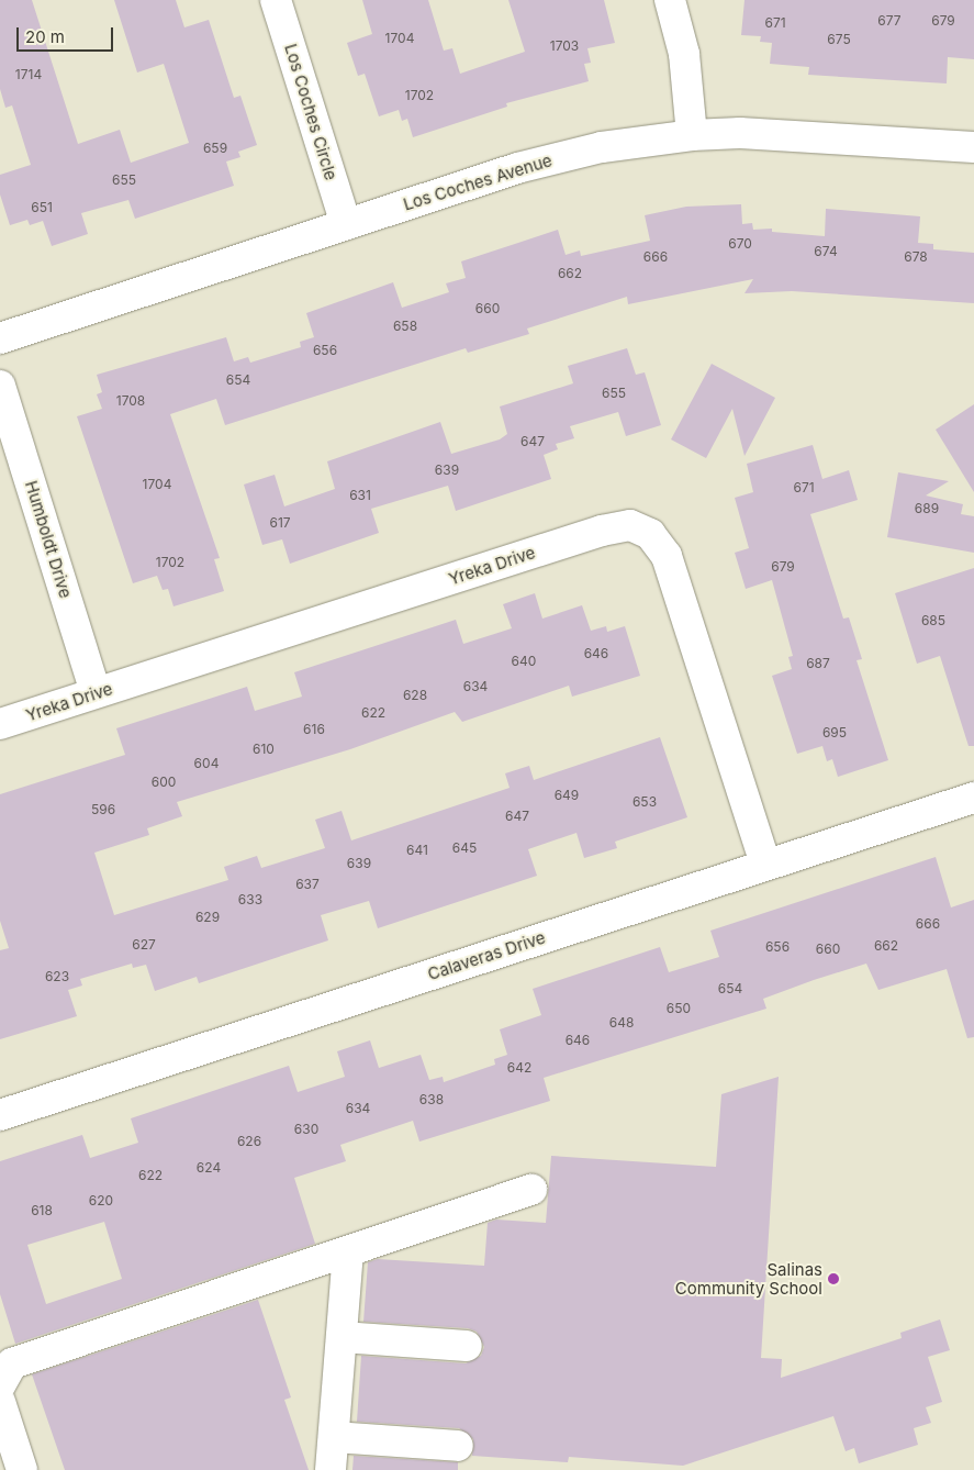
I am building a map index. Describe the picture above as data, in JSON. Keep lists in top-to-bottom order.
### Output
{
  "streets": {
    "street": [
      "Los Coches Circle",
      "Los Coches Avenue",
      "Humboldt Drive",
      "Yreka Drive",
      "Calaveras Drive"
    ]
  },
  "crossings": [
    ["Los Coches Circle", "Los Coches Avenue"],
    ["Humboldt Drive", "Yreka Drive"],
    ["Yreka Drive", "Calaveras Drive"]
  ],
  "places": ["Salinas Community School"],
  "house_numbers": [
    "677",
    "679",
    "671",
    "1704",
    "675",
    "1703",
    "1714",
    "1702",
    "659",
    "655",
    "651",
    "670",
    "674",
    "666",
    "678",
    "662",
    "660",
    "658",
    "656",
    "654",
    "655",
    "1708",
    "647",
    "639",
    "1704",
    "671",
    "631",
    "689",
    "617",
    "1702",
    "679",
    "685",
    "646",
    "640",
    "687",
    "634",
    "628",
    "622",
    "616",
    "695",
    "610",
    "604",
    "600",
    "649",
    "653",
    "596",
    "647",
    "645",
    "641",
    "639",
    "637",
    "633",
    "629",
    "666",
    "627",
    "662",
    "656",
    "660",
    "623",
    "654",
    "650",
    "648",
    "646",
    "642",
    "638",
    "634",
    "630",
    "626",
    "624",
    "622",
    "620",
    "618"
  ],
  "scale_bar": "20 m"
}
